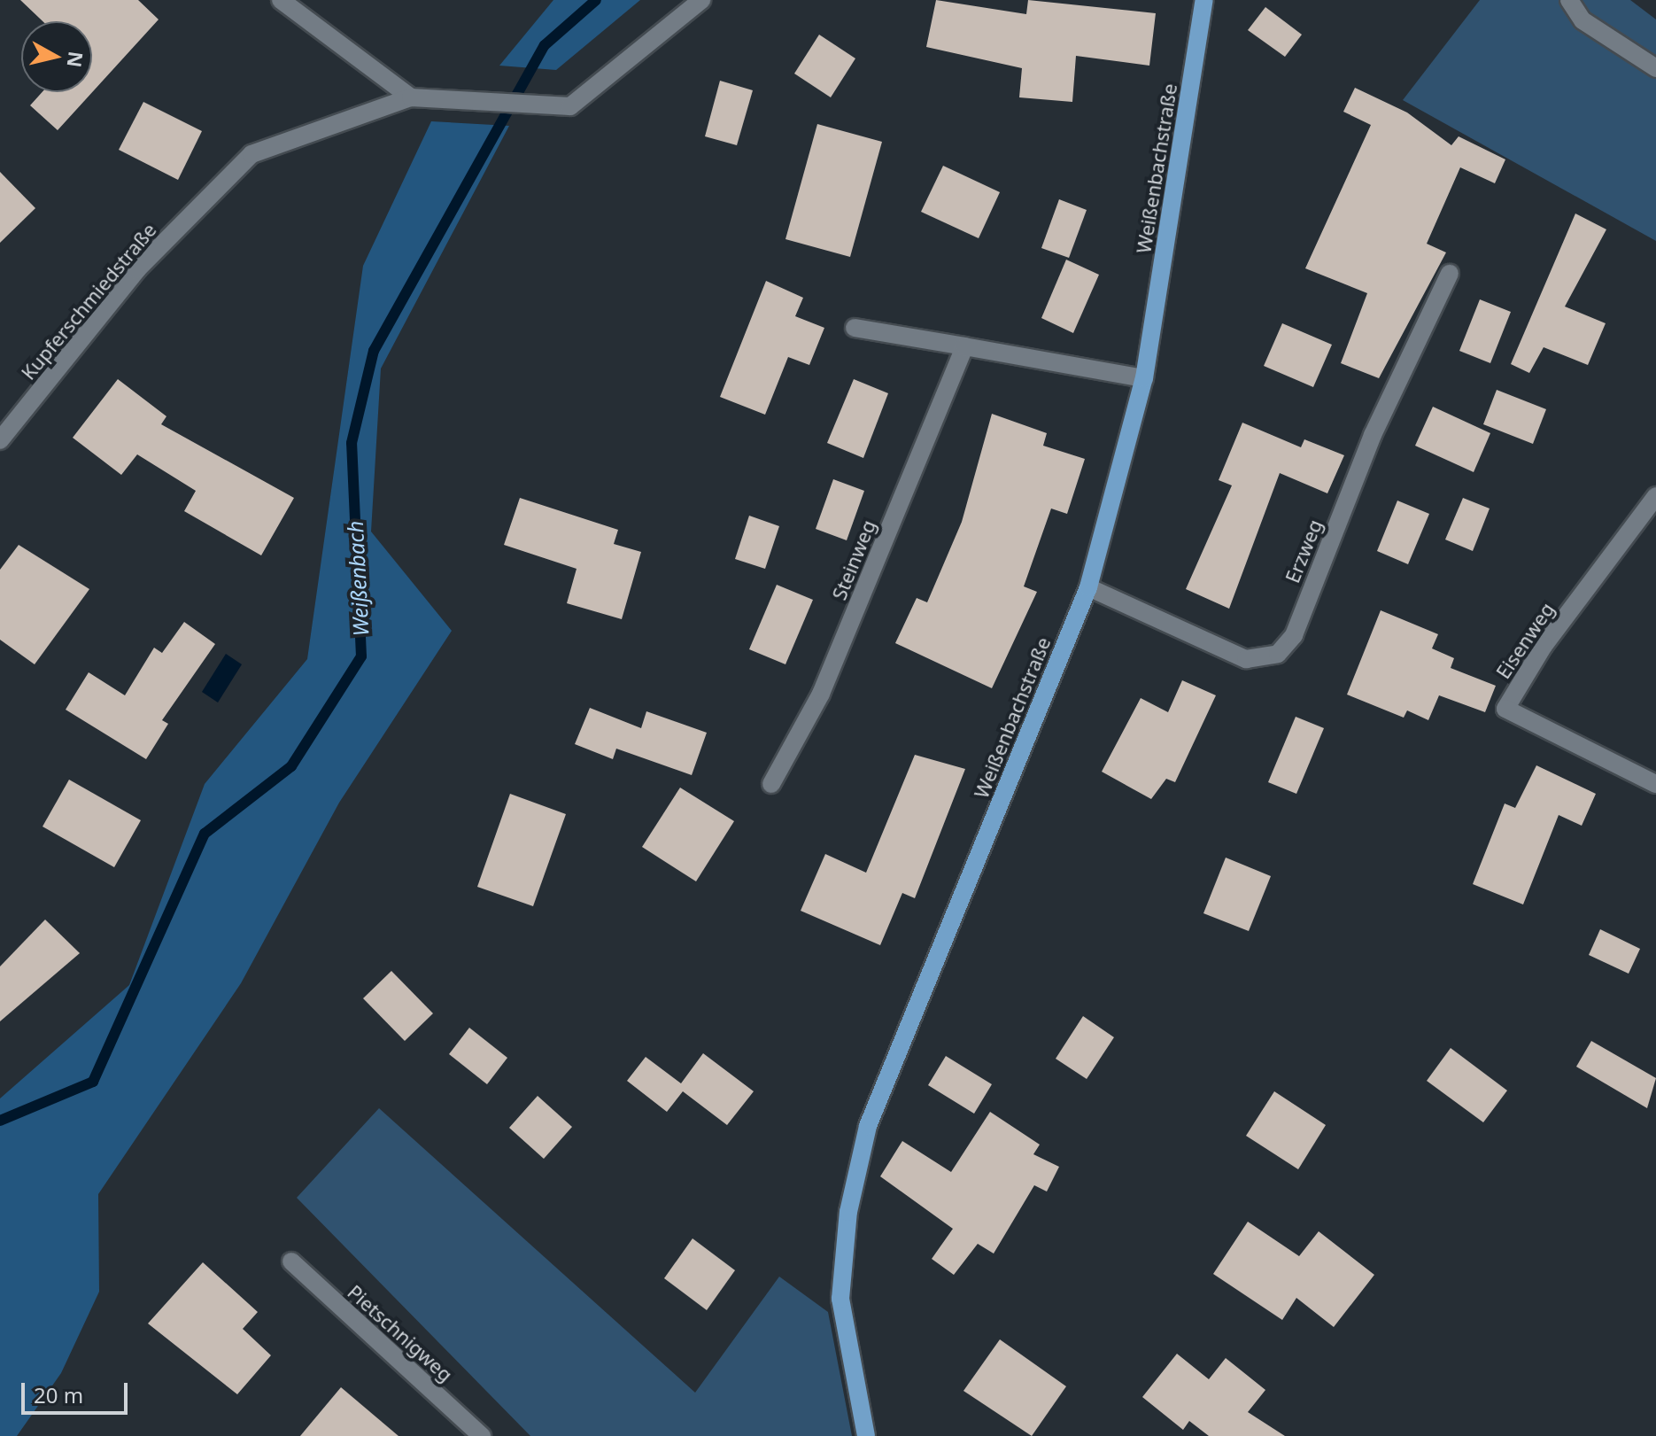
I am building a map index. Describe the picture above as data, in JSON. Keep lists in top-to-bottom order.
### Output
{
  "streets": {
    "main road": ["Weißenbachstraße"],
    "street": [
      "Kupferschmiedstraße",
      "Erzweg",
      "Steinweg",
      "Eisenweg",
      "Pietschnigweg"
    ]
  },
  "crossings": [
    ["Weißenbachstraße", "Erzweg"]
  ],
  "water": ["Weißenbach"],
  "scale_bar": "20 m",
  "north": "right"
}
